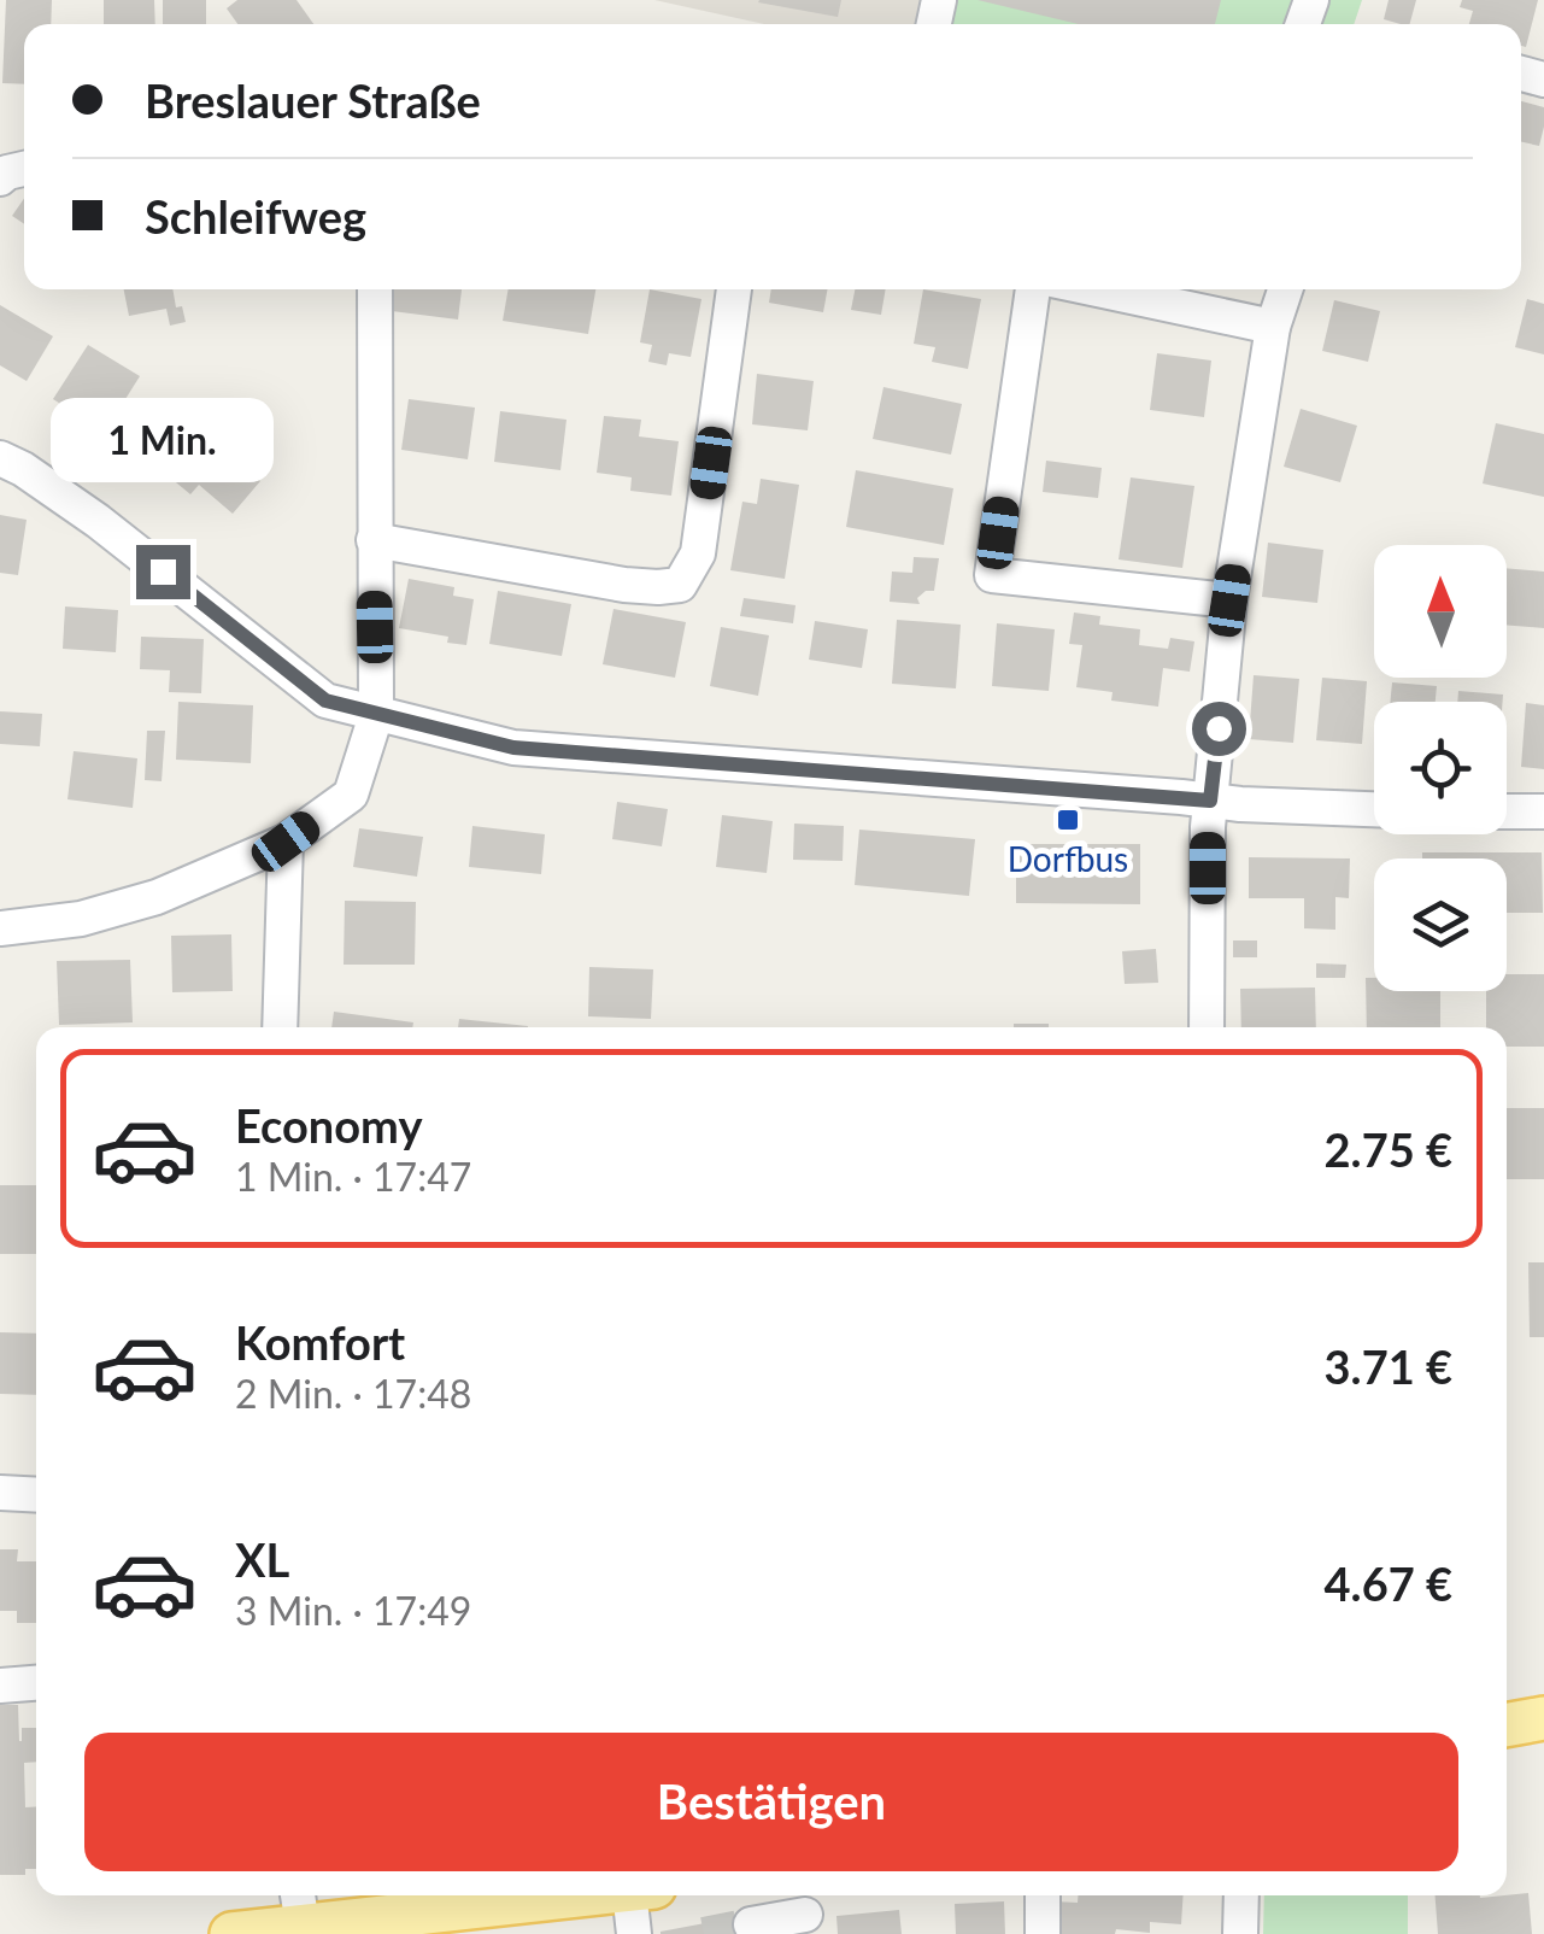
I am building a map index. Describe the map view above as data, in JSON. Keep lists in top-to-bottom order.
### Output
{
  "places": {
    "transit": ["Dorfbus"]
  },
  "north": "top",
  "page": {
    "banner": ["Breslauer Straße", "Schleifweg"],
    "bubble": "1 Min.",
    "list": [
      {
        "name": "Economy",
        "note": "1 Min. · 17:47",
        "value": "2.75 €"
      },
      {
        "name": "Komfort",
        "note": "2 Min. · 17:48",
        "value": "3.71 €"
      },
      {
        "name": "XL",
        "note": "3 Min. · 17:49",
        "value": "4.67 €"
      }
    ],
    "buttons": "Bestätigen"
  }
}
